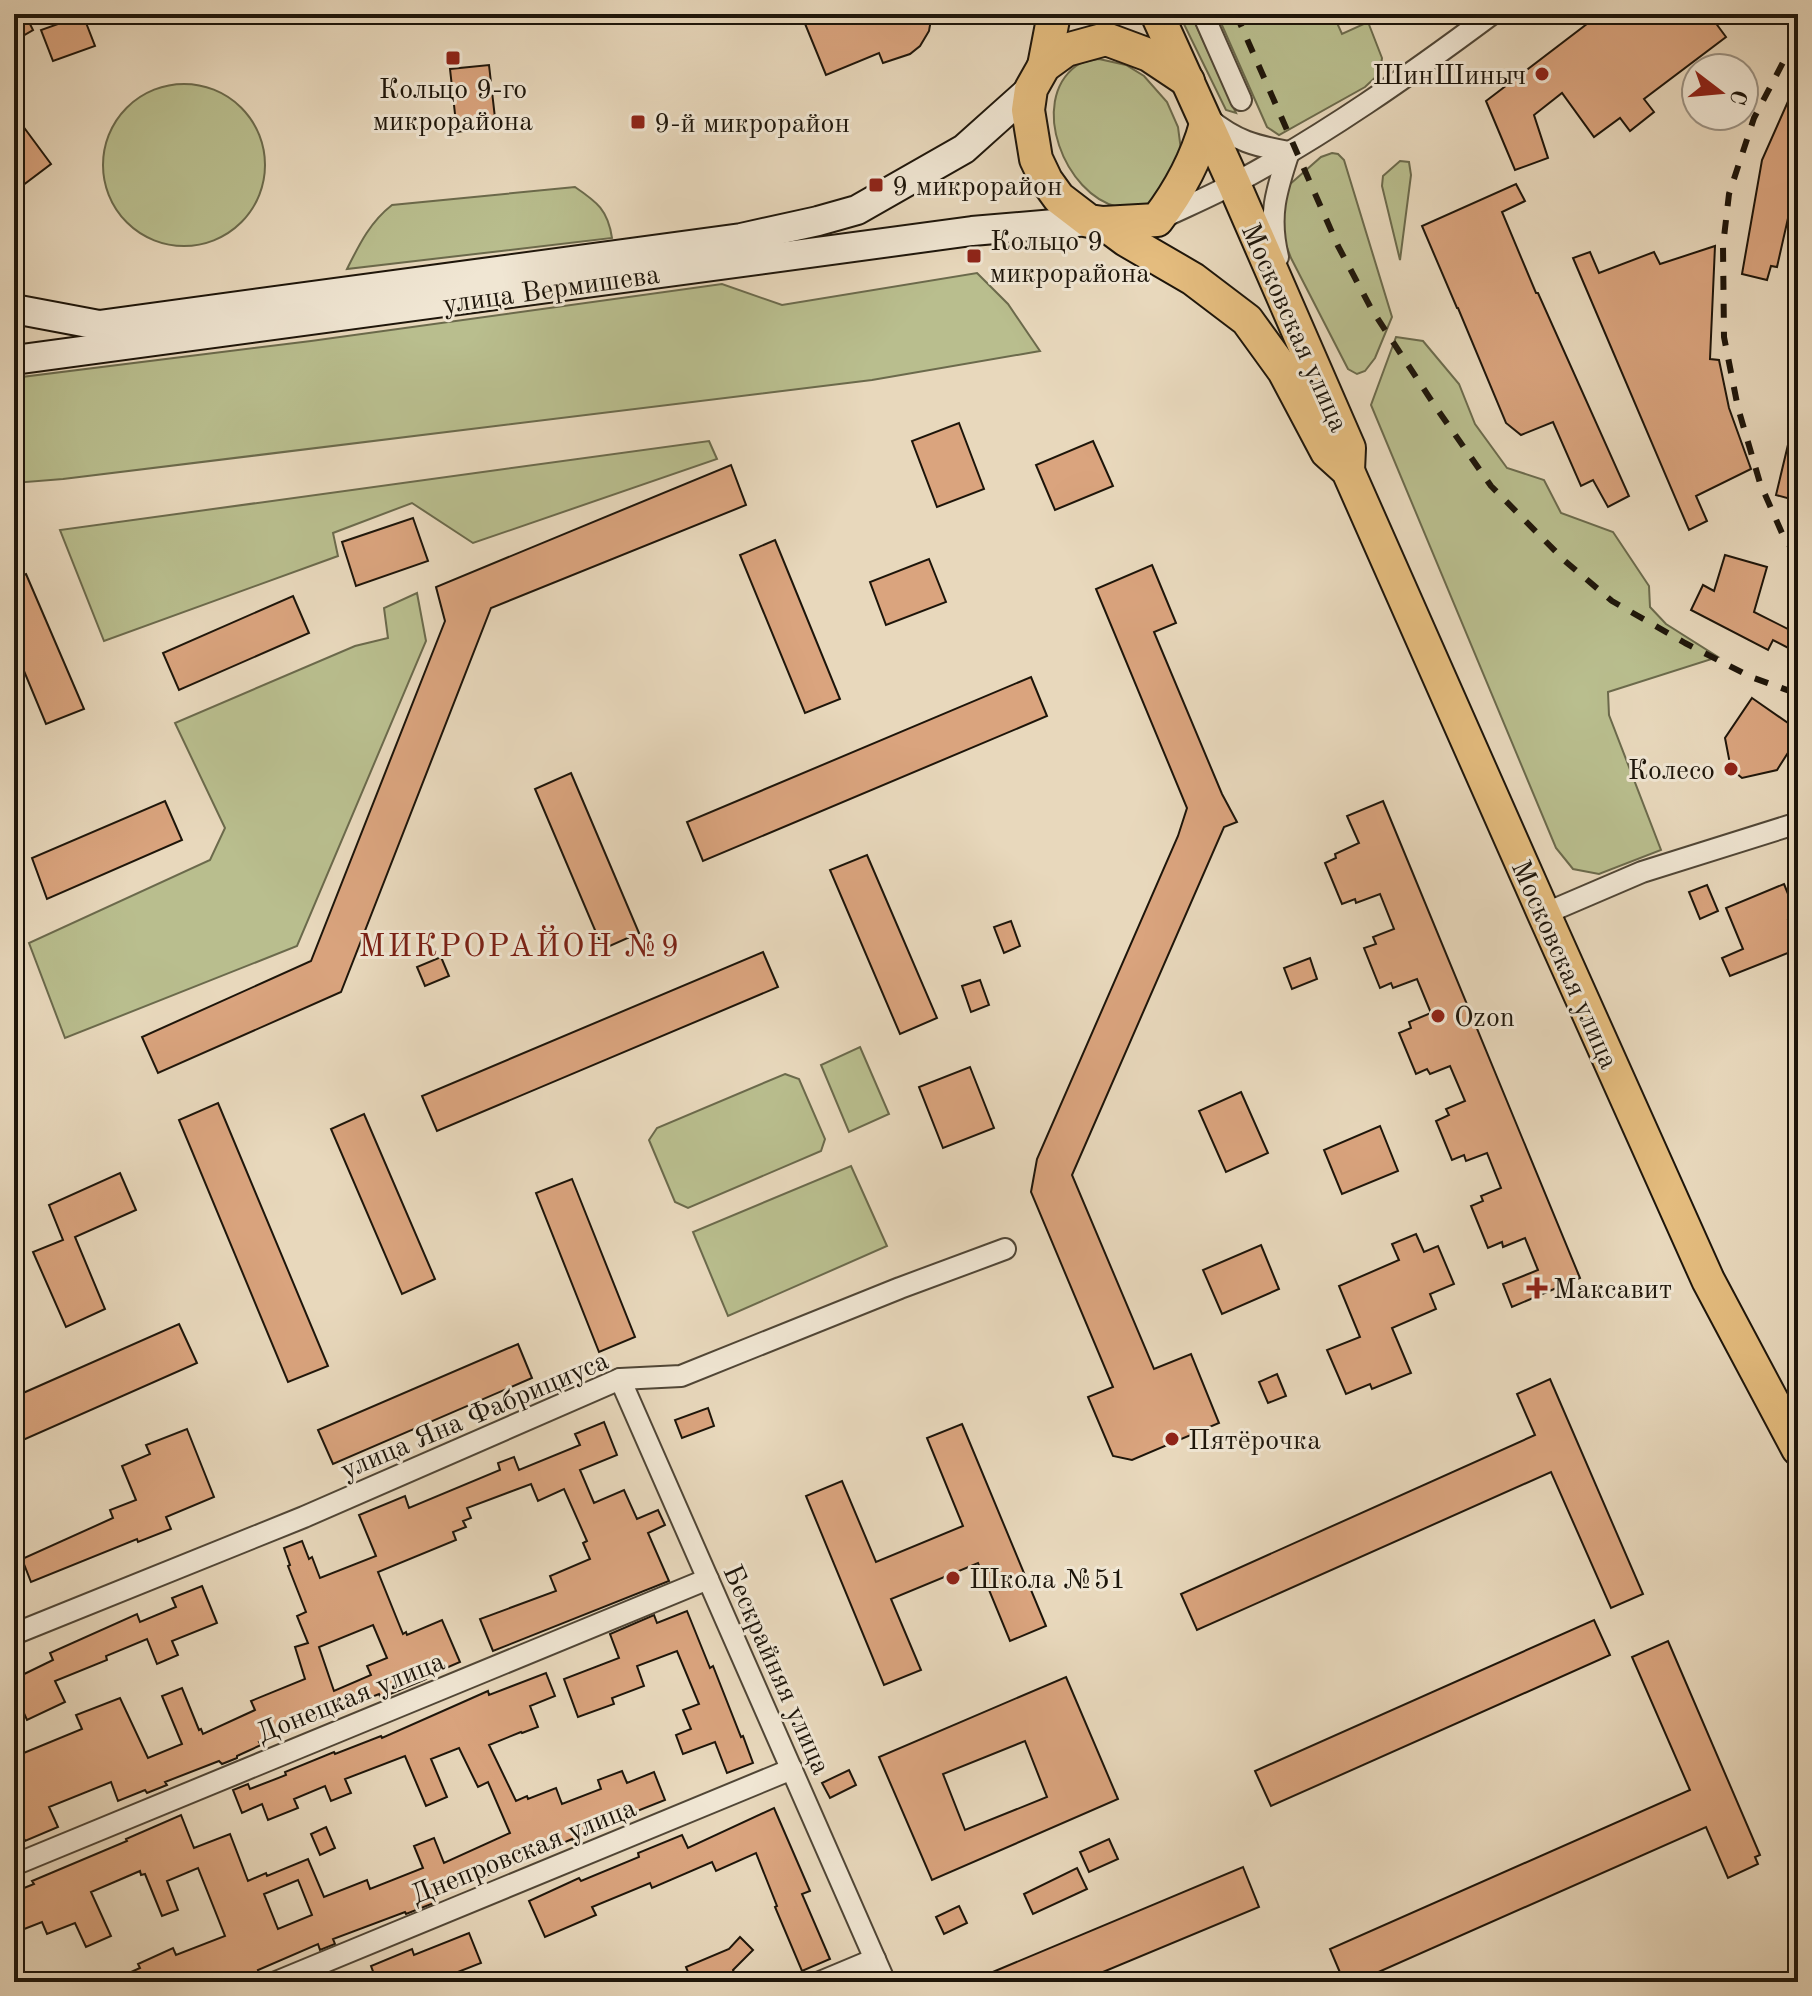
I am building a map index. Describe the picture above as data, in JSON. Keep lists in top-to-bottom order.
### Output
{
  "streets": {
    "main road": ["улица Вермишева", "Московская улица"],
    "street": [
      "улица Яна Фабрициуса",
      "Бескрайняя улица",
      "Донецкая улица",
      "Днепровская улица"
    ]
  },
  "crossings": [
    ["улица Вермишева", "Московская улица"],
    ["улица Яна Фабрициуса", "Бескрайняя улица"],
    ["Бескрайняя улица", "Донецкая улица"],
    ["Бескрайняя улица", "Днепровская улица"]
  ],
  "districts": ["МИКРОРАЙОН №9"],
  "places": {
    "transit": [
      "Кольцо 9-го микрорайона",
      "9-й микрорайон",
      "9 микрорайон",
      "Кольцо 9 микрорайона"
    ],
    "other": [
      "ШинШиныч",
      "Колесо",
      "Ozon",
      "Пятёрочка",
      "Школа №51"
    ],
    "health": ["Максавит"]
  },
  "north": "right"
}
